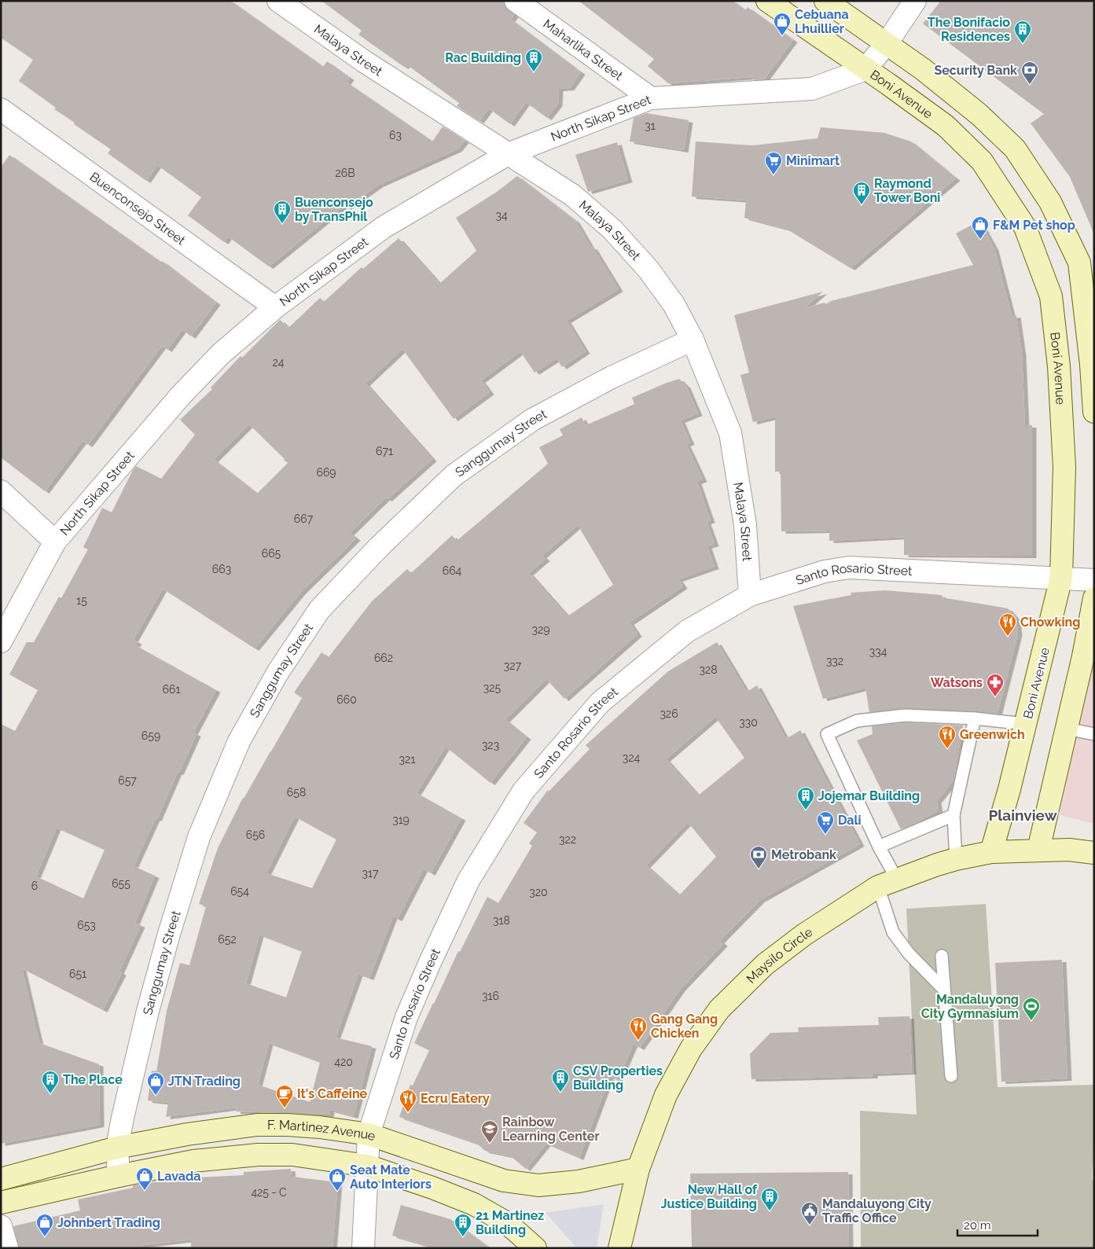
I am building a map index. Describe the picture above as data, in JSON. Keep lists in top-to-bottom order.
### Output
{
  "streets": {
    "main road": ["Boni Avenue", "Maysilo Circle", "F. Martinez Avenue"],
    "street": [
      "Malaya Street",
      "Maharlika Street",
      "North Sikap Street",
      "Buenconsejo Street",
      "Sanggumay Street",
      "Santo Rosario Street"
    ]
  },
  "crossings": [
    ["Malaya Street", "North Sikap Street"],
    ["Malaya Street", "Sanggumay Street"],
    ["Malaya Street", "Santo Rosario Street"],
    ["Maharlika Street", "North Sikap Street"],
    ["Boni Avenue", "North Sikap Street"],
    ["Boni Avenue", "Santo Rosario Street"],
    ["Boni Avenue", "Maysilo Circle"],
    ["North Sikap Street", "Buenconsejo Street"],
    ["Sanggumay Street", "F. Martinez Avenue"],
    ["Santo Rosario Street", "F. Martinez Avenue"],
    ["Maysilo Circle", "F. Martinez Avenue"]
  ],
  "districts": ["Plainview"],
  "places": {
    "shop": [
      "Cebuana Lhuillier",
      "F&M Pet shop",
      "JTN Trading",
      "Lavada",
      "Seat Mate Auto Interiors",
      "Johnbert Trading"
    ],
    "building": [
      "The Bonifacio Residences",
      "Rac Building",
      "Raymond Tower Boni",
      "Buenconsejo by TransPhil",
      "Jojemar Building",
      "CSV Properties Building",
      "The Place",
      "New Hall of Justice Building",
      "21 Martinez Building"
    ],
    "bank": ["Security Bank", "Metrobank"],
    "supermarket": ["Minimart", "Dali"],
    "restaurant": [
      "Chowking",
      "Greenwich",
      "Gang Gang Chicken",
      "Ecru Eatery"
    ],
    "pharmacy": ["Watsons"],
    "sports": ["Mandaluyong City Gymnasium"],
    "cafe": ["It's Caffeine"],
    "school or university": ["Rainbow Learning Center"],
    "public building": ["Mandaluyong City Traffic Office"]
  },
  "house_numbers": [
    "31",
    "63",
    "26B",
    "34",
    "24",
    "671",
    "669",
    "667",
    "665",
    "663",
    "664",
    "15",
    "329",
    "334",
    "662",
    "332",
    "327",
    "328",
    "325",
    "661",
    "660",
    "326",
    "330",
    "659",
    "323",
    "324",
    "321",
    "657",
    "658",
    "319",
    "656",
    "322",
    "317",
    "655",
    "6",
    "654",
    "320",
    "318",
    "653",
    "652",
    "651",
    "316",
    "420",
    "425 - C"
  ],
  "scale_bar": "20 m"
}
